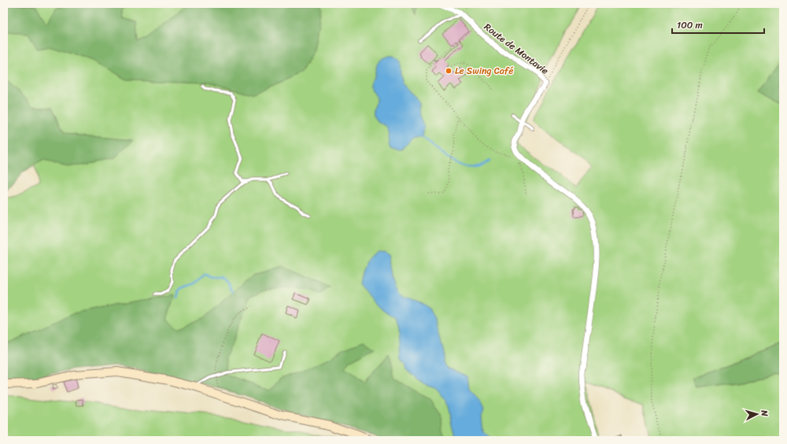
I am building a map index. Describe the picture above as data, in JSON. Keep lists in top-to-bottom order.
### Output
{
  "streets": {
    "street": ["Route de Montavie"]
  },
  "places": ["Le Swing Café"],
  "scale_bar": "100 m",
  "north": "right"
}
